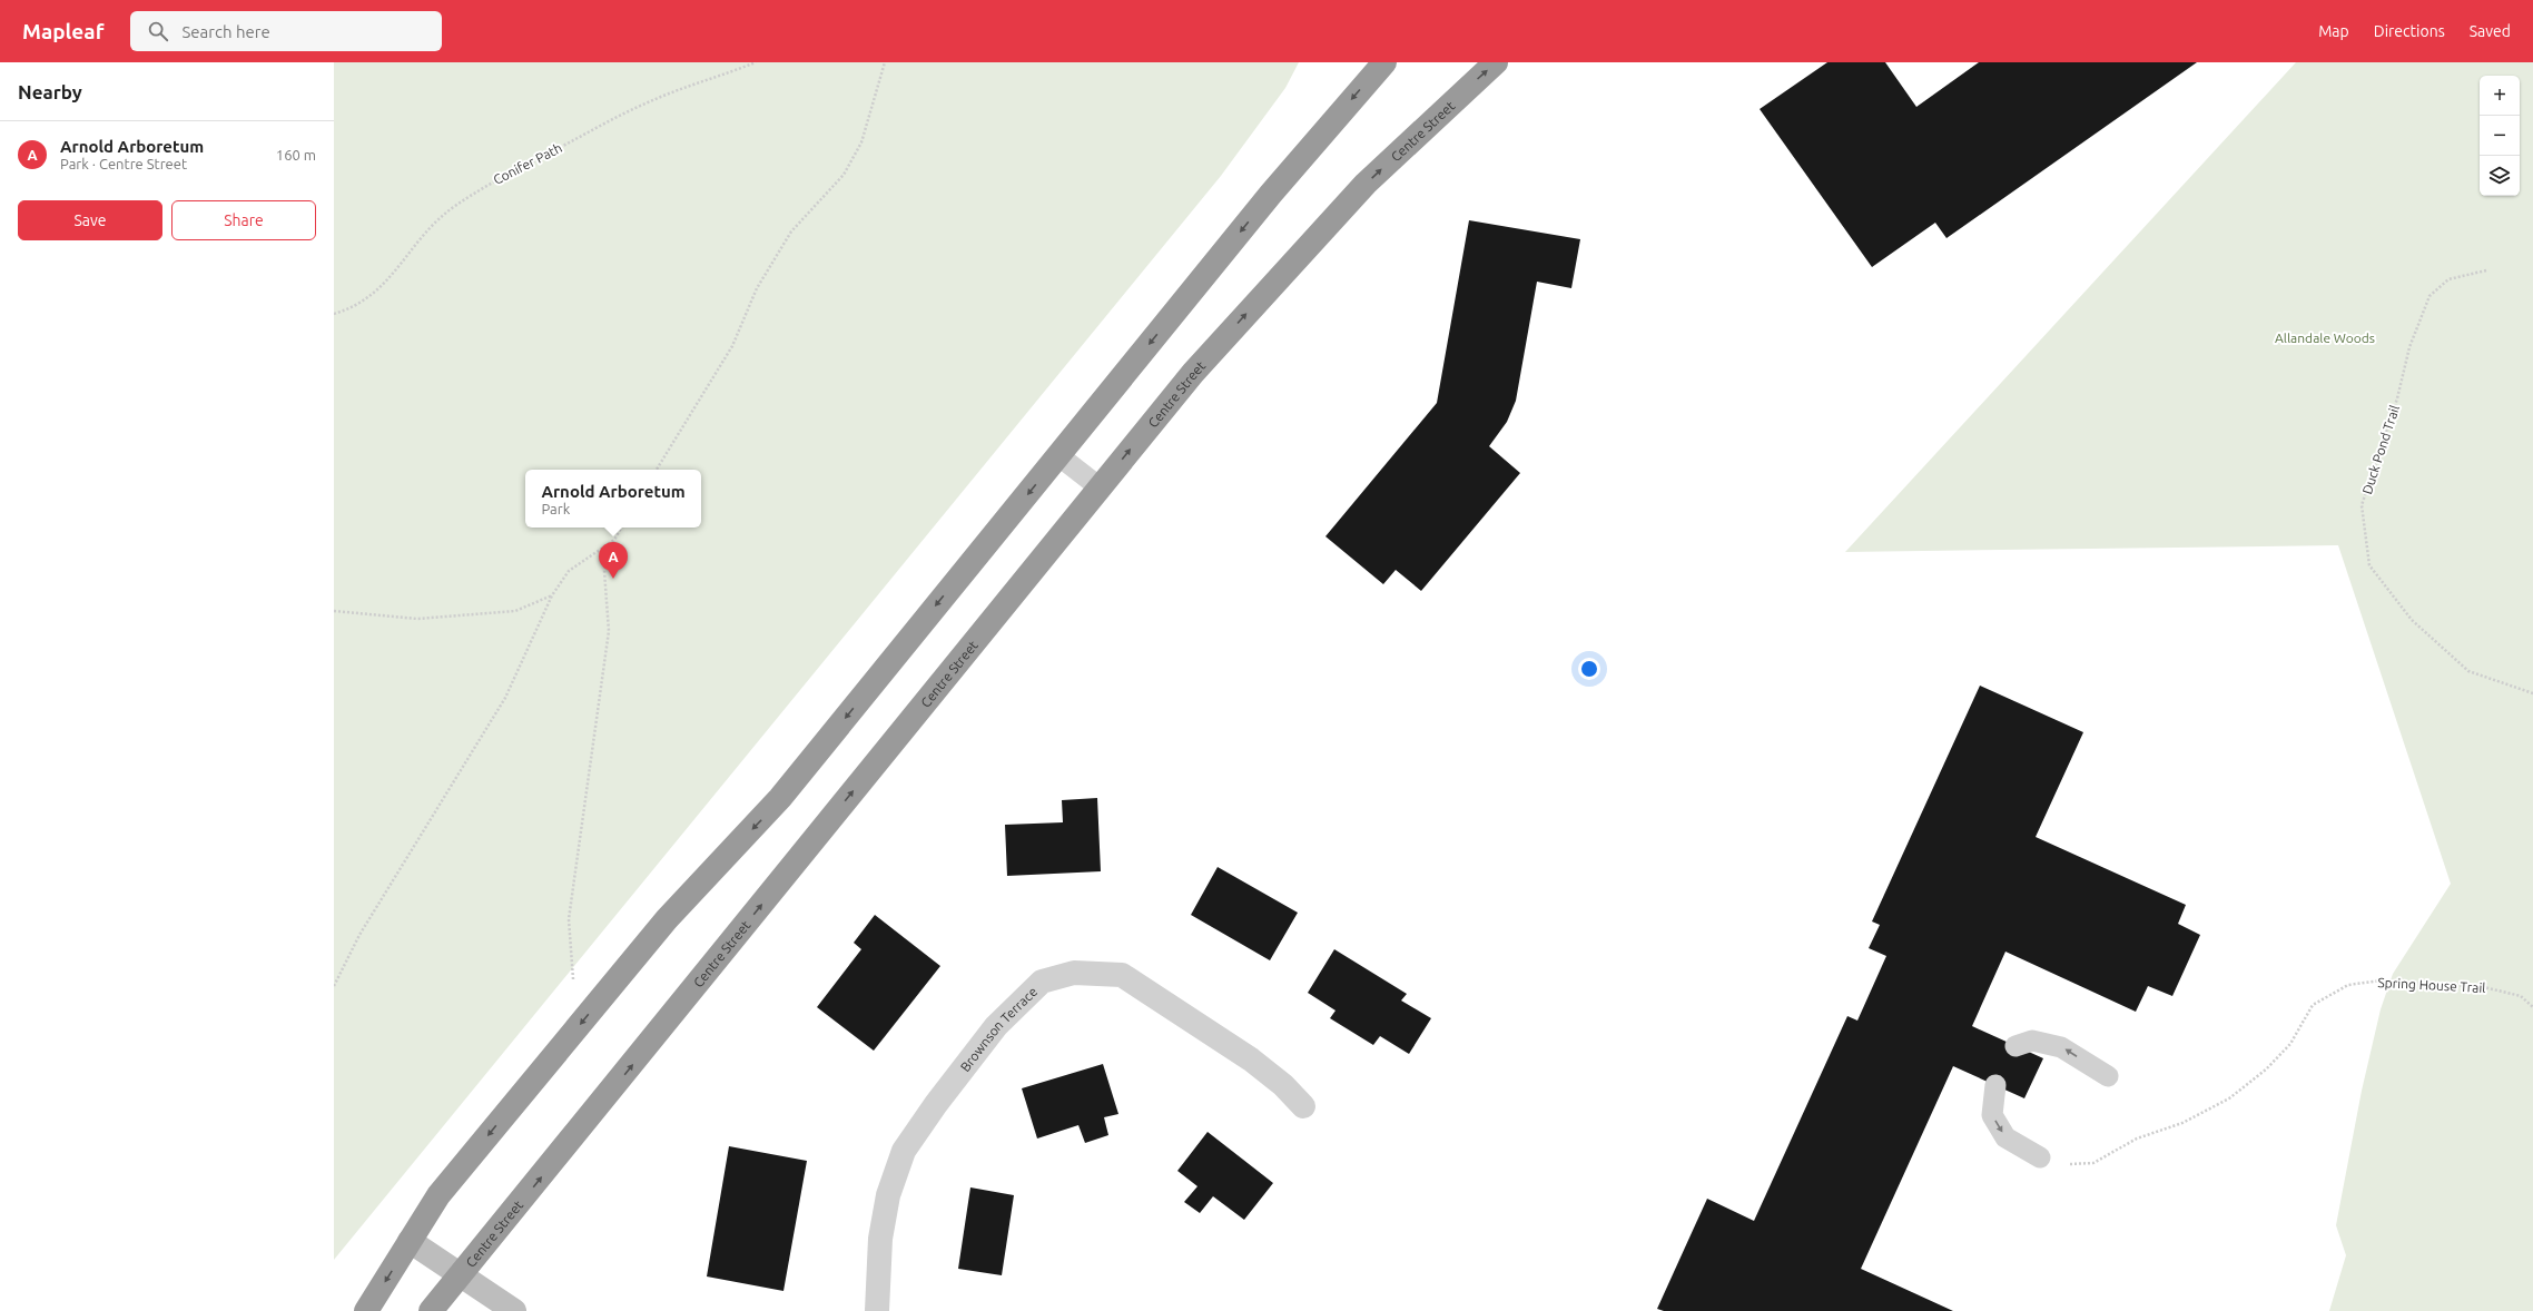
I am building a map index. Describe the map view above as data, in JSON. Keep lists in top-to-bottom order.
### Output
{
  "streets": {
    "highway": ["Centre Street"],
    "street": ["Brownson Terrace"],
    "path": ["Conifer Path", "Duck Pond Trail", "Spring House Trail"]
  },
  "parks": ["Allandale Woods"],
  "page": {
    "header": "Mapleaf",
    "search": "Search here",
    "nav": ["Map", "Directions", "Saved"],
    "heading": "Nearby",
    "map_buttons": ["+", "−"],
    "list": [
      {
        "mark": "A",
        "name": "Arnold Arboretum",
        "note": "Park · Centre Street",
        "value": "160 m"
      }
    ],
    "buttons": ["Save", "Share"],
    "popup": ["Arnold Arboretum", "Park"],
    "pins": "A"
  }
}
